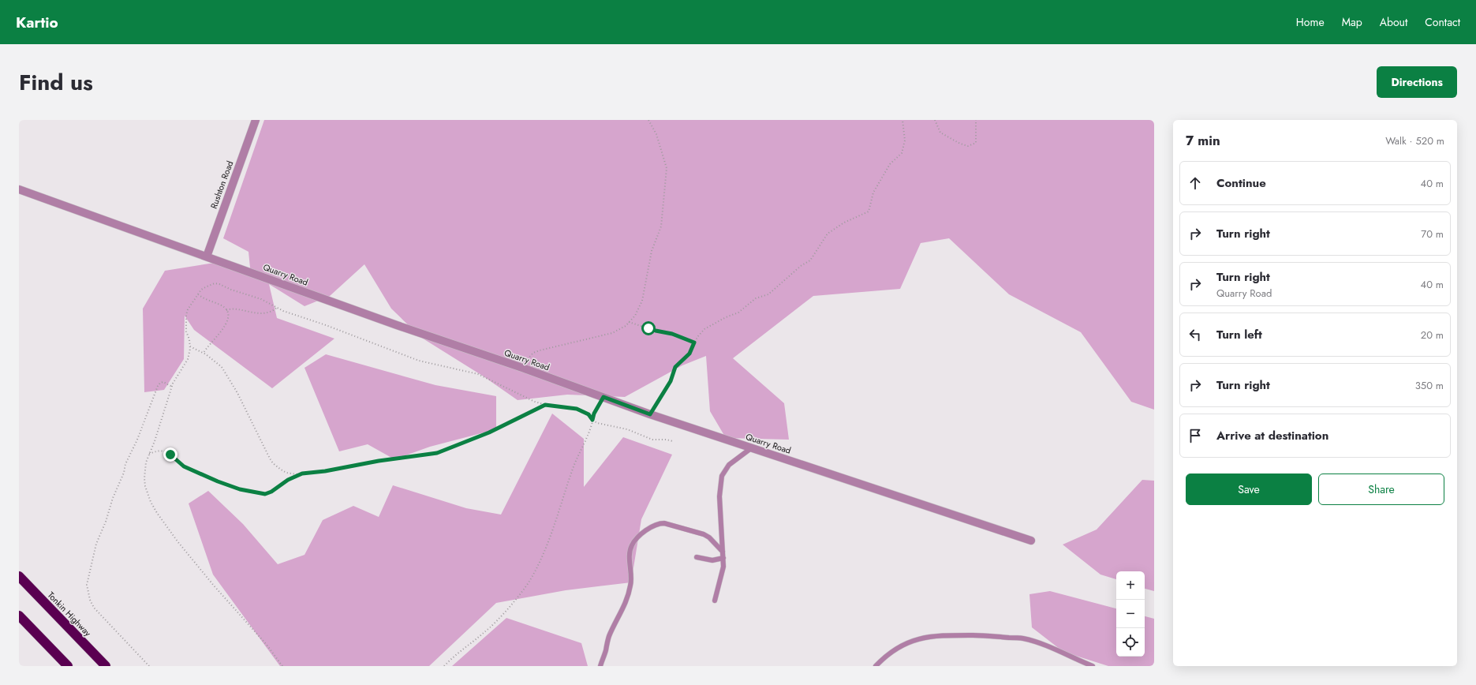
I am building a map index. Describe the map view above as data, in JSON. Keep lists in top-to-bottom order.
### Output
{
  "streets": {
    "highway": ["Tonkin Highway"],
    "street": ["Rushton Road", "Quarry Road"]
  },
  "crossings": [
    ["Rushton Road", "Quarry Road"]
  ],
  "page": {
    "header": "Kartio",
    "nav": [
      "Home",
      "Map",
      "About",
      "Contact"
    ],
    "title": "Find us",
    "buttons": [
      "Directions",
      ["Save", "Share"]
    ],
    "heading": ["7 min", "Walk · 520 m"],
    "list": [
      ["Continue", "40 m"],
      ["Turn right", "70 m"],
      ["Turn right", "Quarry Road", "40 m"],
      ["Turn left", "20 m"],
      ["Turn right", "350 m"],
      "Arrive at destination"
    ],
    "map_buttons": ["+", "−"]
  }
}
